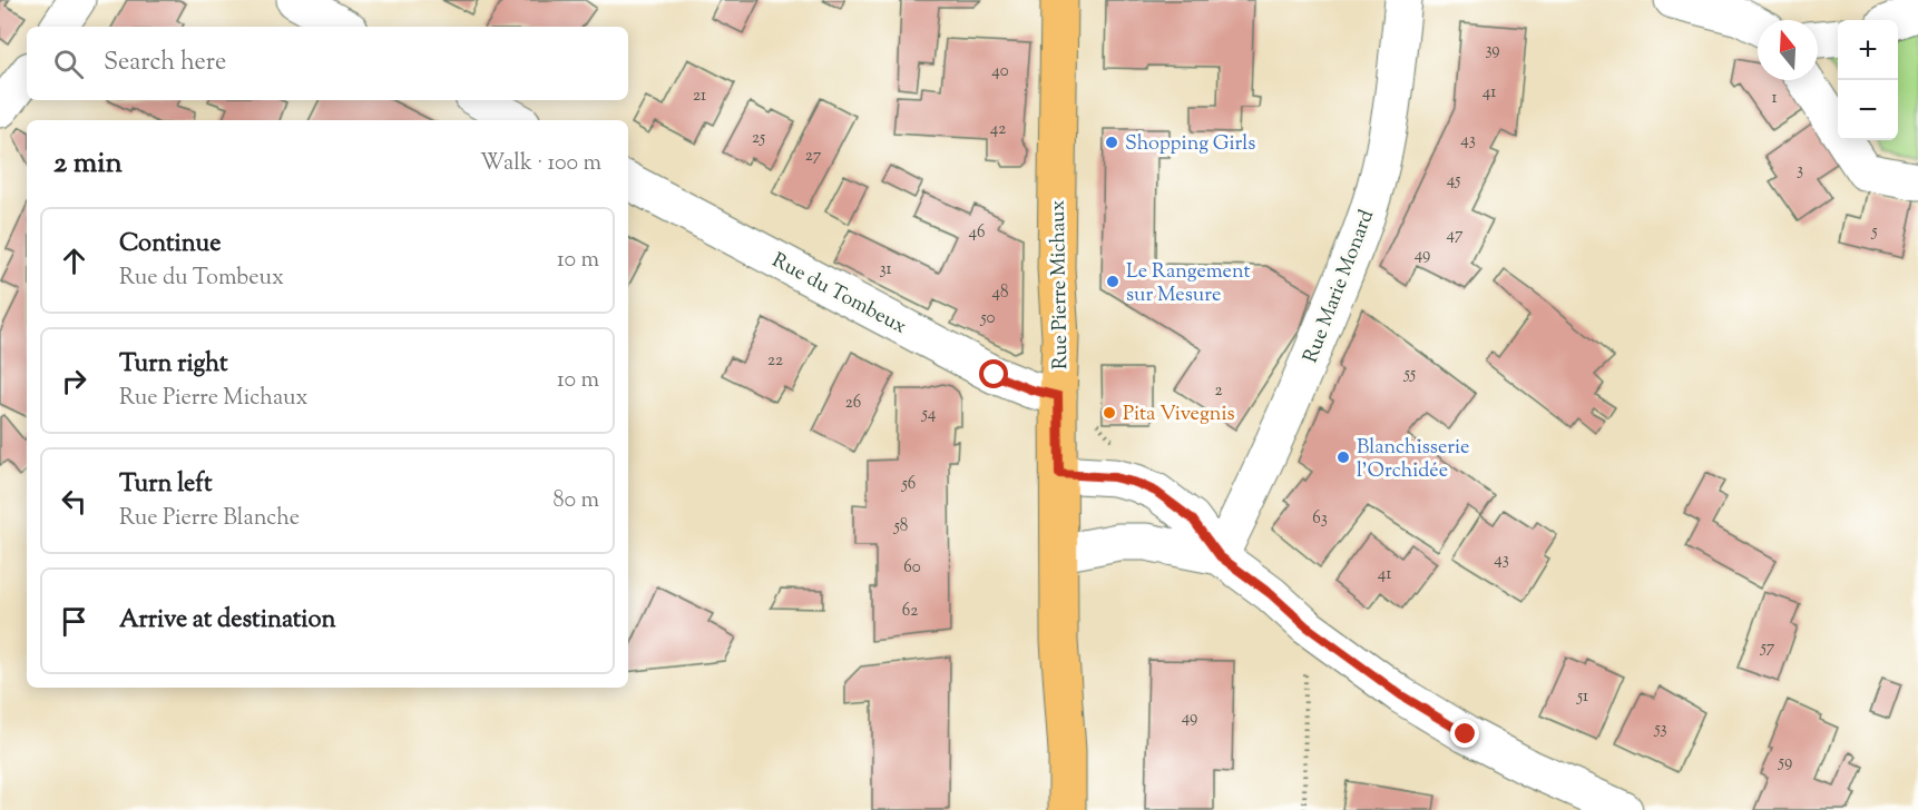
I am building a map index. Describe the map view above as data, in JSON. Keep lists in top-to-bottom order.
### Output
{
  "streets": {
    "main road": ["Rue Pierre Michaux"],
    "street": ["Rue Marie Monard", "Rue du Tombeux"]
  },
  "crossings": [
    ["Rue Pierre Michaux", "Rue du Tombeux"]
  ],
  "places": [
    "Shopping Girls",
    "Le Rangement sur Mesure",
    "Pita Vivegnis",
    "Blanchisserie l’Orchidée"
  ],
  "house_numbers": [
    "39",
    "40",
    "41",
    "21",
    "1",
    "42",
    "25",
    "43",
    "27",
    "3",
    "45",
    "5",
    "46",
    "47",
    "49",
    "31",
    "48",
    "50",
    "22",
    "55",
    "2",
    "26",
    "54",
    "56",
    "63",
    "58",
    "43",
    "60",
    "41",
    "62",
    "57",
    "51",
    "49",
    "53",
    "59"
  ],
  "north": "top",
  "page": {
    "map_buttons": ["+", "−"],
    "search": "Search here",
    "heading": ["2 min", "Walk · 100 m"],
    "list": [
      ["Continue", "Rue du Tombeux", "10 m"],
      ["Turn right", "Rue Pierre Michaux", "10 m"],
      ["Turn left", "Rue Pierre Blanche", "80 m"],
      "Arrive at destination"
    ]
  }
}
